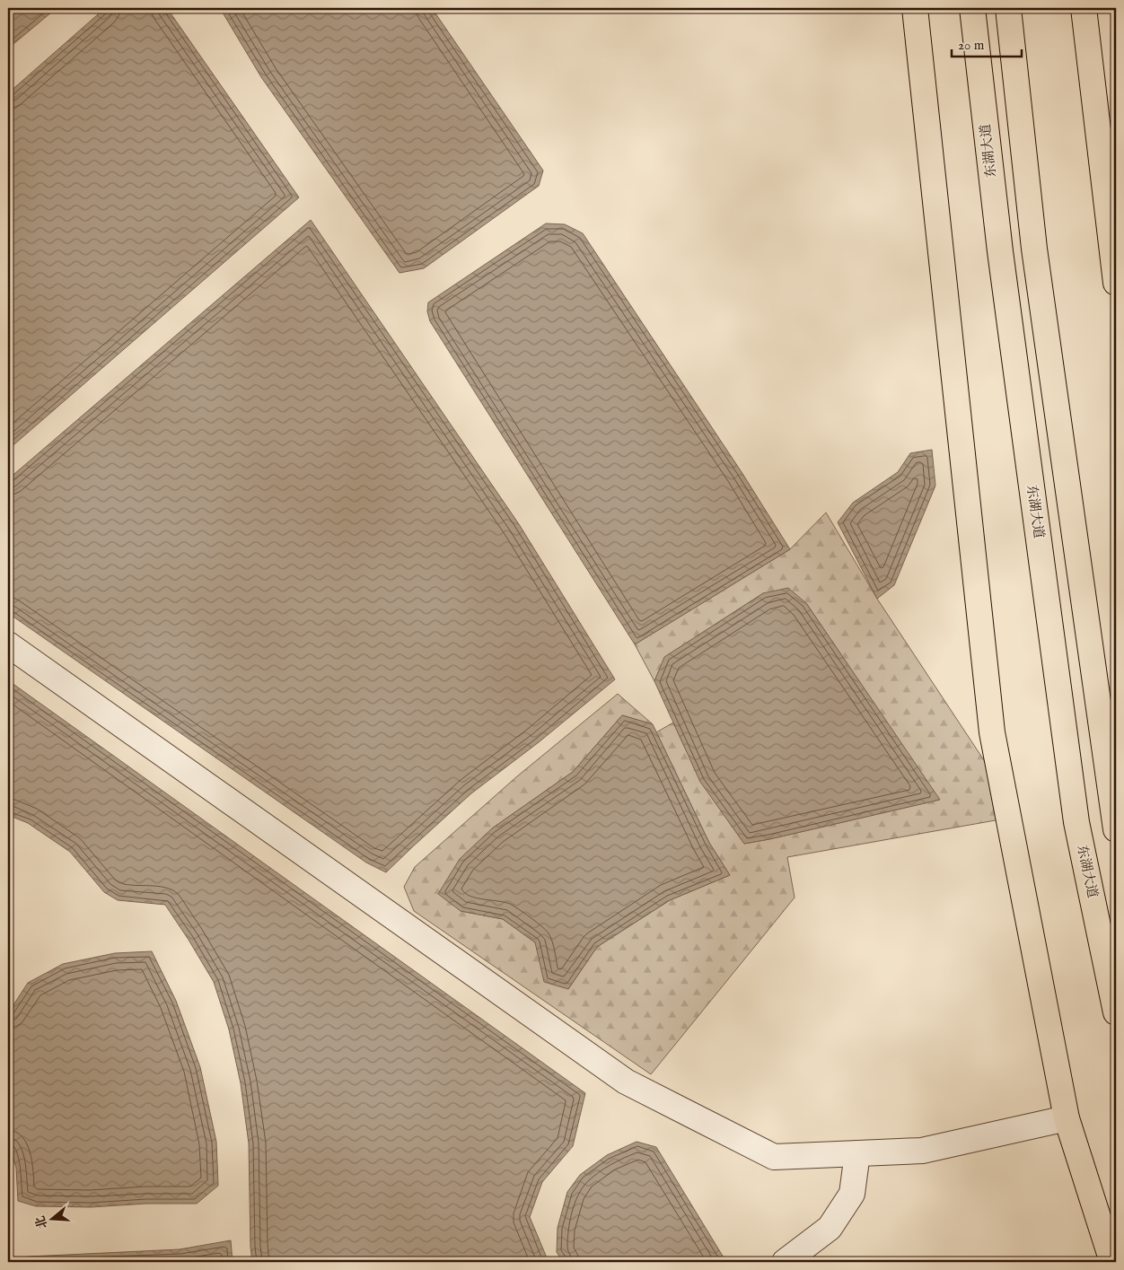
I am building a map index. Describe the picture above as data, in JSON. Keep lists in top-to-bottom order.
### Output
{
  "streets": {
    "highway": ["东湖大道"]
  },
  "scale_bar": "20 m",
  "north": "left"
}
